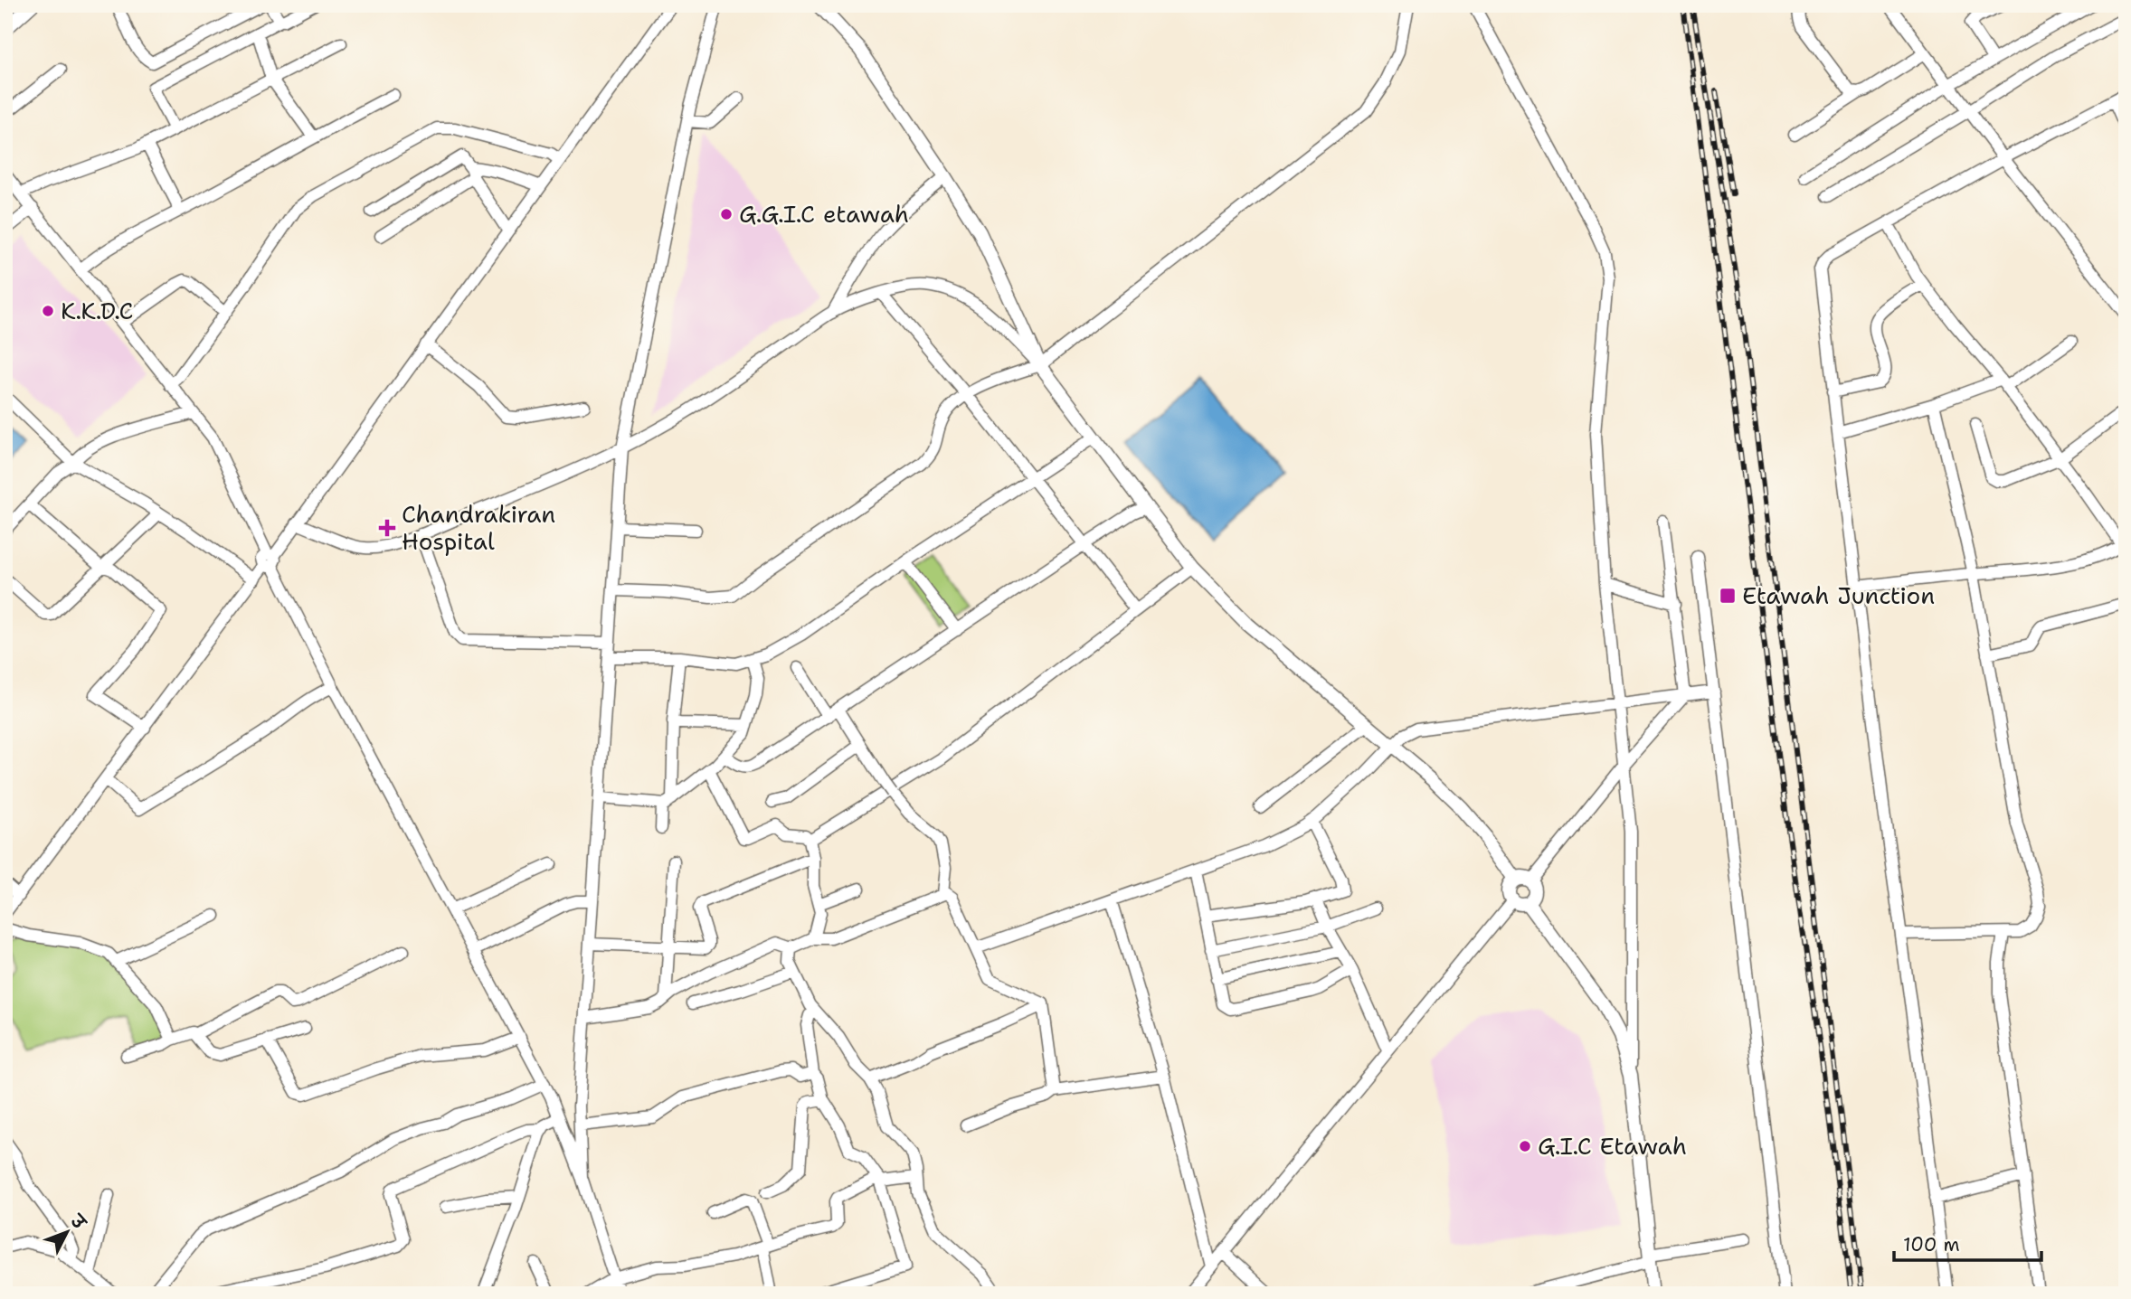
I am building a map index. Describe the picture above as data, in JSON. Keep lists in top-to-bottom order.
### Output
{
  "places": {
    "other": ["G.G.I.C etawah", "K.K.D.C", "G.I.C Etawah"],
    "health": ["Chandrakiran Hospital"],
    "transit": ["Etawah Junction"]
  },
  "scale_bar": "100 m",
  "north": "top right"
}
